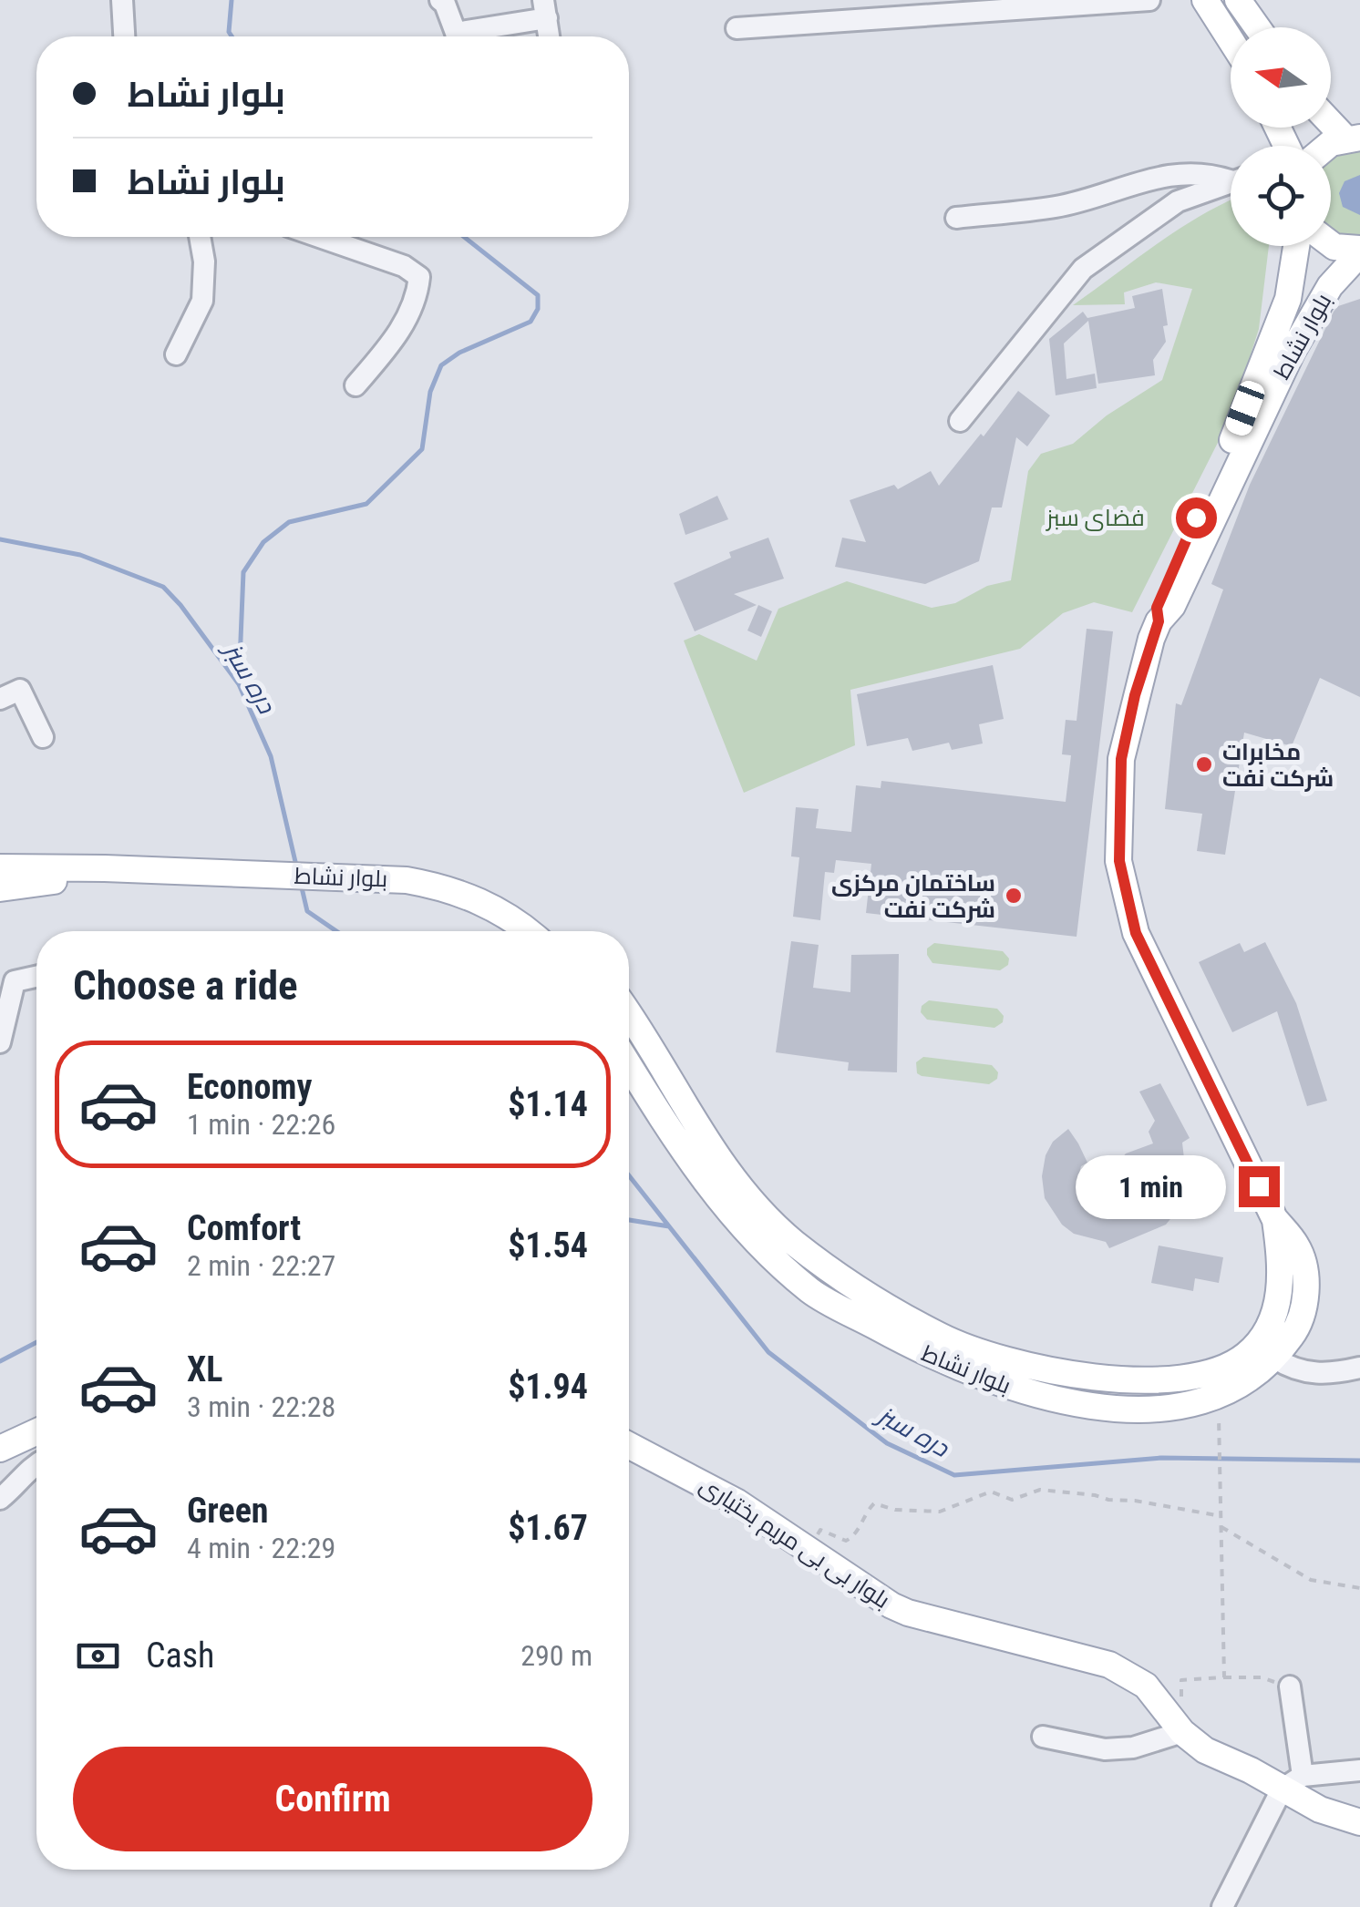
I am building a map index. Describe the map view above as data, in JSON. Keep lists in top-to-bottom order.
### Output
{
  "streets": {
    "main road": ["بلوار نشاط", "بلوار بی بی مریم بختیاری"]
  },
  "water": ["دره سبز"],
  "parks": ["فضای سبز"],
  "places": ["مخابرات شرکت نفت", "ساختمان مرکزی شرکت نفت"],
  "north": "left",
  "page": {
    "banner": ["بلوار نشاط", "بلوار نشاط"],
    "heading": "Choose a ride",
    "list": [
      {
        "name": "Economy",
        "note": "1 min · 22:26",
        "value": "$1.14"
      },
      {
        "name": "Comfort",
        "note": "2 min · 22:27",
        "value": "$1.54"
      },
      {
        "name": "XL",
        "note": "3 min · 22:28",
        "value": "$1.94"
      },
      {
        "name": "Green",
        "note": "4 min · 22:29",
        "value": "$1.67"
      }
    ],
    "bubble": "1 min",
    "pay": ["Cash", "290 m"],
    "buttons": "Confirm"
  }
}
